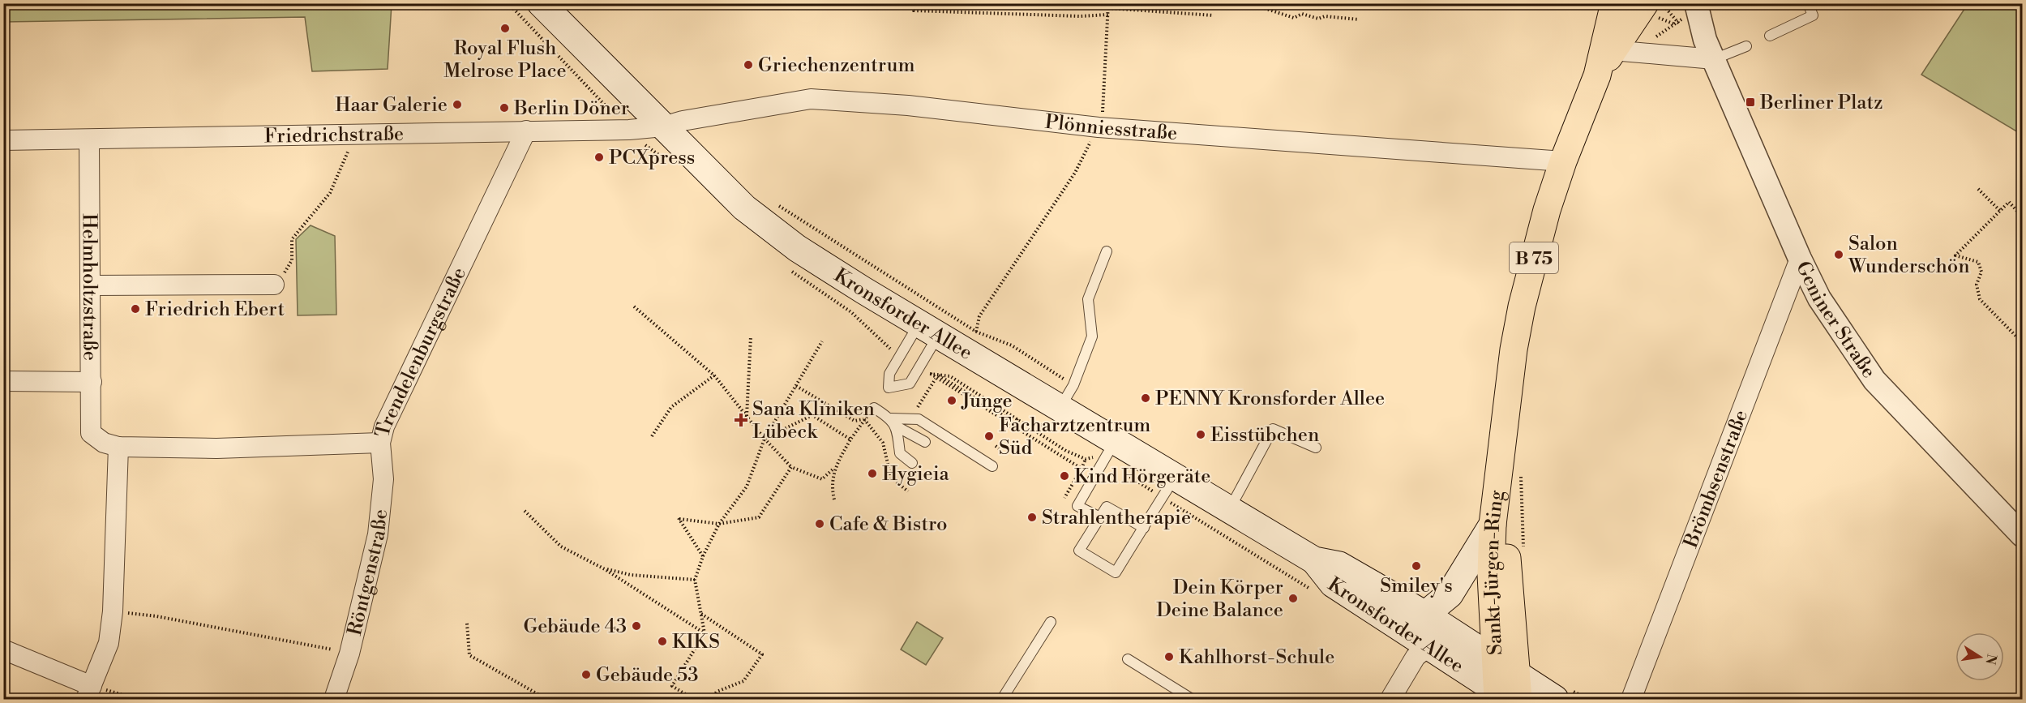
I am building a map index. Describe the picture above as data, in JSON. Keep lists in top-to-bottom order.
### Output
{
  "streets": {
    "main road": ["B 75", "Kronsforder Allee", "Sankt-Jürgen-Ring"],
    "street": [
      "Plönniesstraße",
      "Friedrichstraße",
      "Helmholtzstraße",
      "Geniner Straße",
      "Trendelenburgstraße",
      "Brömbsenstraße",
      "Röntgenstraße"
    ]
  },
  "crossings": [
    ["Plönniesstraße", "Friedrichstraße"],
    ["Plönniesstraße", "Kronsforder Allee"],
    ["Plönniesstraße", "Sankt-Jürgen-Ring"],
    ["Friedrichstraße", "Helmholtzstraße"],
    ["Friedrichstraße", "Kronsforder Allee"],
    ["Friedrichstraße", "Trendelenburgstraße"],
    ["Helmholtzstraße", "Trendelenburgstraße"],
    ["Kronsforder Allee", "Sankt-Jürgen-Ring"],
    ["Geniner Straße", "Brömbsenstraße"],
    ["Trendelenburgstraße", "Röntgenstraße"]
  ],
  "places": {
    "other": [
      "Royal Flush Melrose Place",
      "Griechenzentrum",
      "Haar Galerie",
      "Berlin Döner",
      "PCXpress",
      "Salon Wunderschön",
      "Friedrich Ebert",
      "PENNY Kronsforder Allee",
      "Junge",
      "Eisstübchen",
      "Facharztzentrum Süd",
      "Hygieia",
      "Kind Hörgeräte",
      "Strahlentherapie",
      "Cafe & Bistro",
      "Smiley's",
      "Dein Körper Deine Balance",
      "Gebäude 43",
      "KIKS",
      "Kahlhorst-Schule",
      "Gebäude 53"
    ],
    "transit": ["Berliner Platz"],
    "health": ["Sana Kliniken Lübeck"]
  },
  "north": "right"
}
